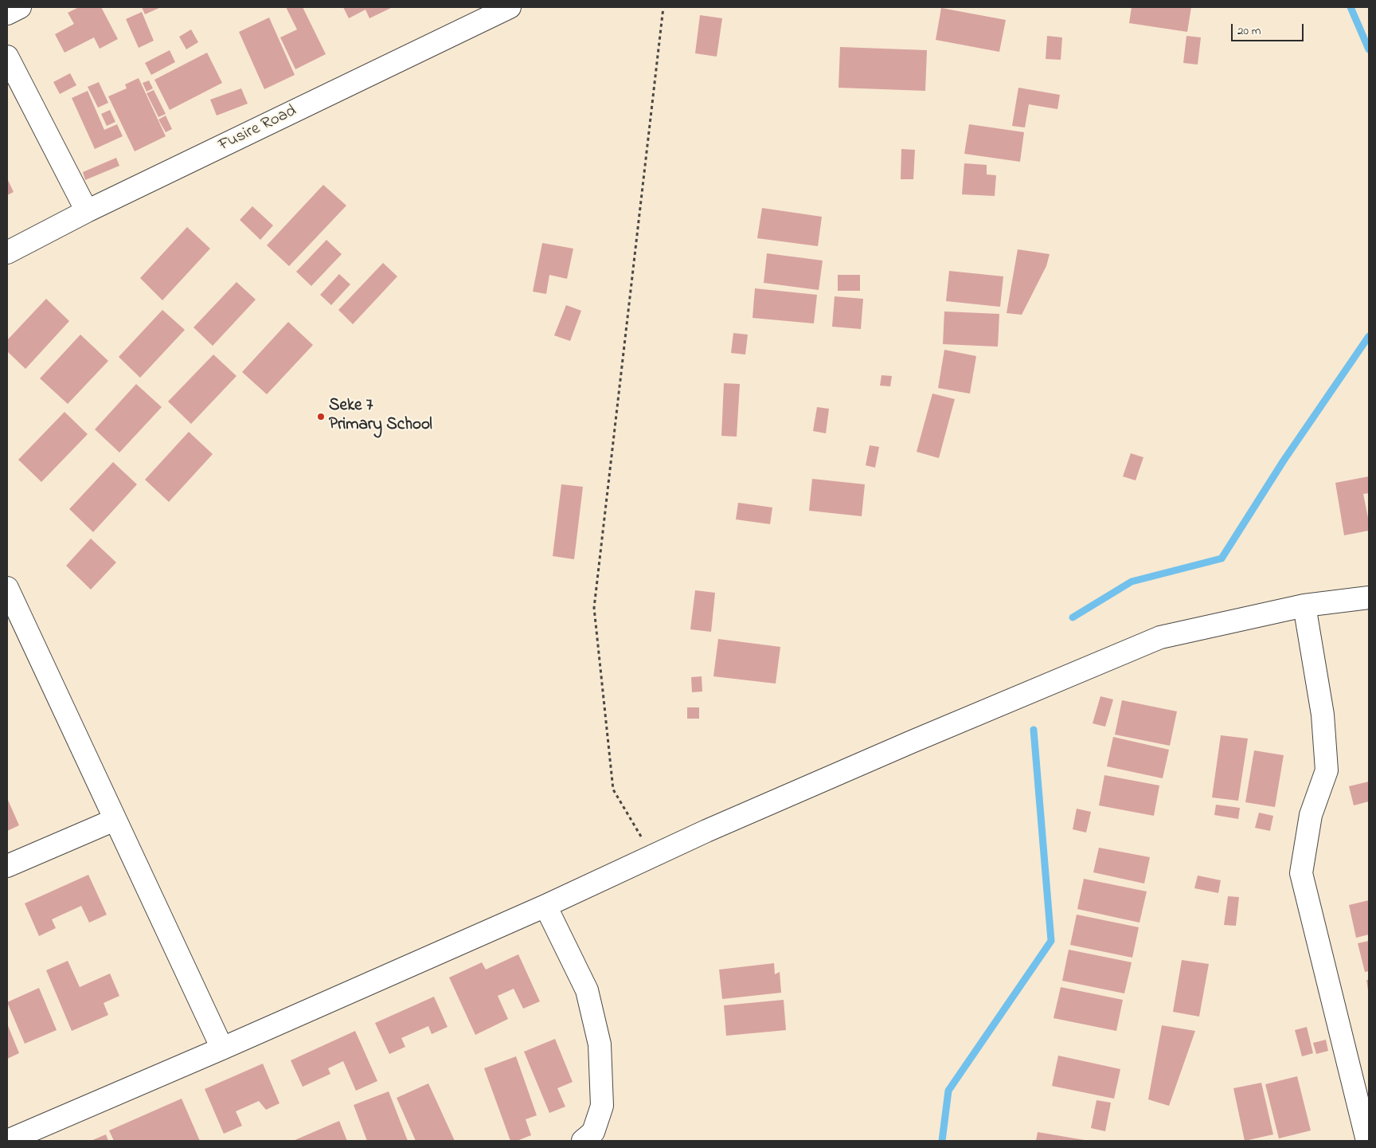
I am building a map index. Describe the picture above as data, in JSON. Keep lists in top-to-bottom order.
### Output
{
  "streets": {
    "street": ["Fusire Road"]
  },
  "places": ["Seke 7 Primary School"],
  "scale_bar": "20 m"
}
